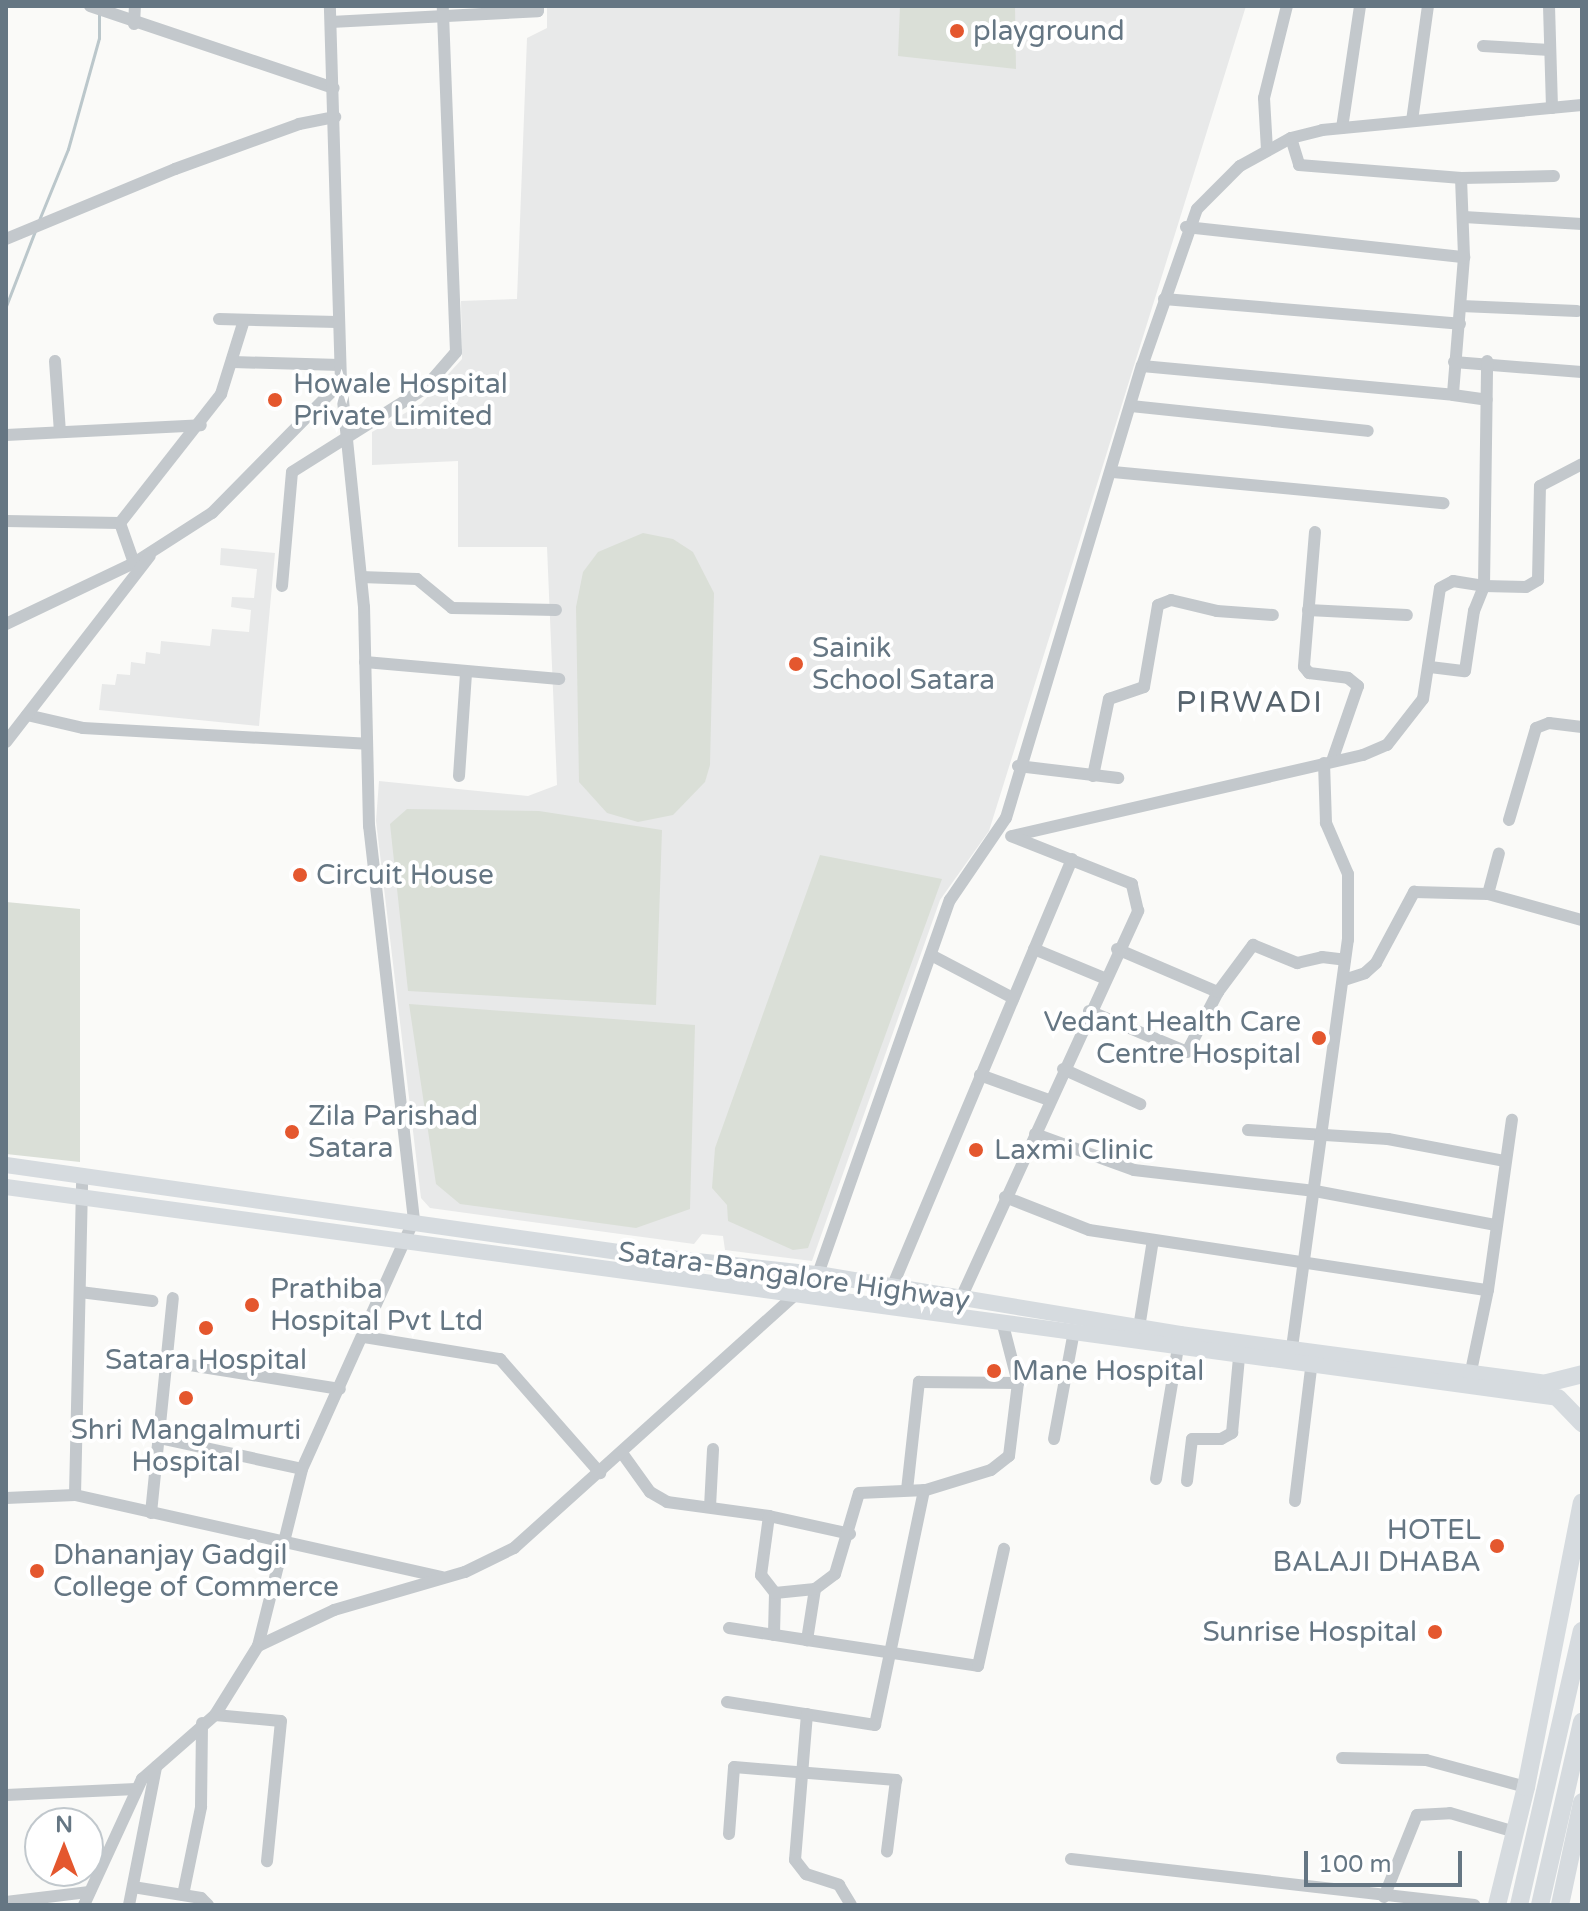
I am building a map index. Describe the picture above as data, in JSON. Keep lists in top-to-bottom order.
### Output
{
  "streets": {
    "highway": ["Satara-Bangalore Highway"]
  },
  "districts": ["PIRWADI"],
  "places": [
    "playground",
    "Howale Hospital Private Limited",
    "Sainik School Satara",
    "Circuit House",
    "Vedant Health Care Centre Hospital",
    "Zila Parishad Satara",
    "Laxmi Clinic",
    "Prathiba Hospital Pvt Ltd",
    "Satara Hospital",
    "Mane Hospital",
    "Shri Mangalmurti Hospital",
    "HOTEL BALAJI DHABA",
    "Dhananjay Gadgil College of Commerce",
    "Sunrise Hospital"
  ],
  "scale_bar": "100 m",
  "north": "top"
}
